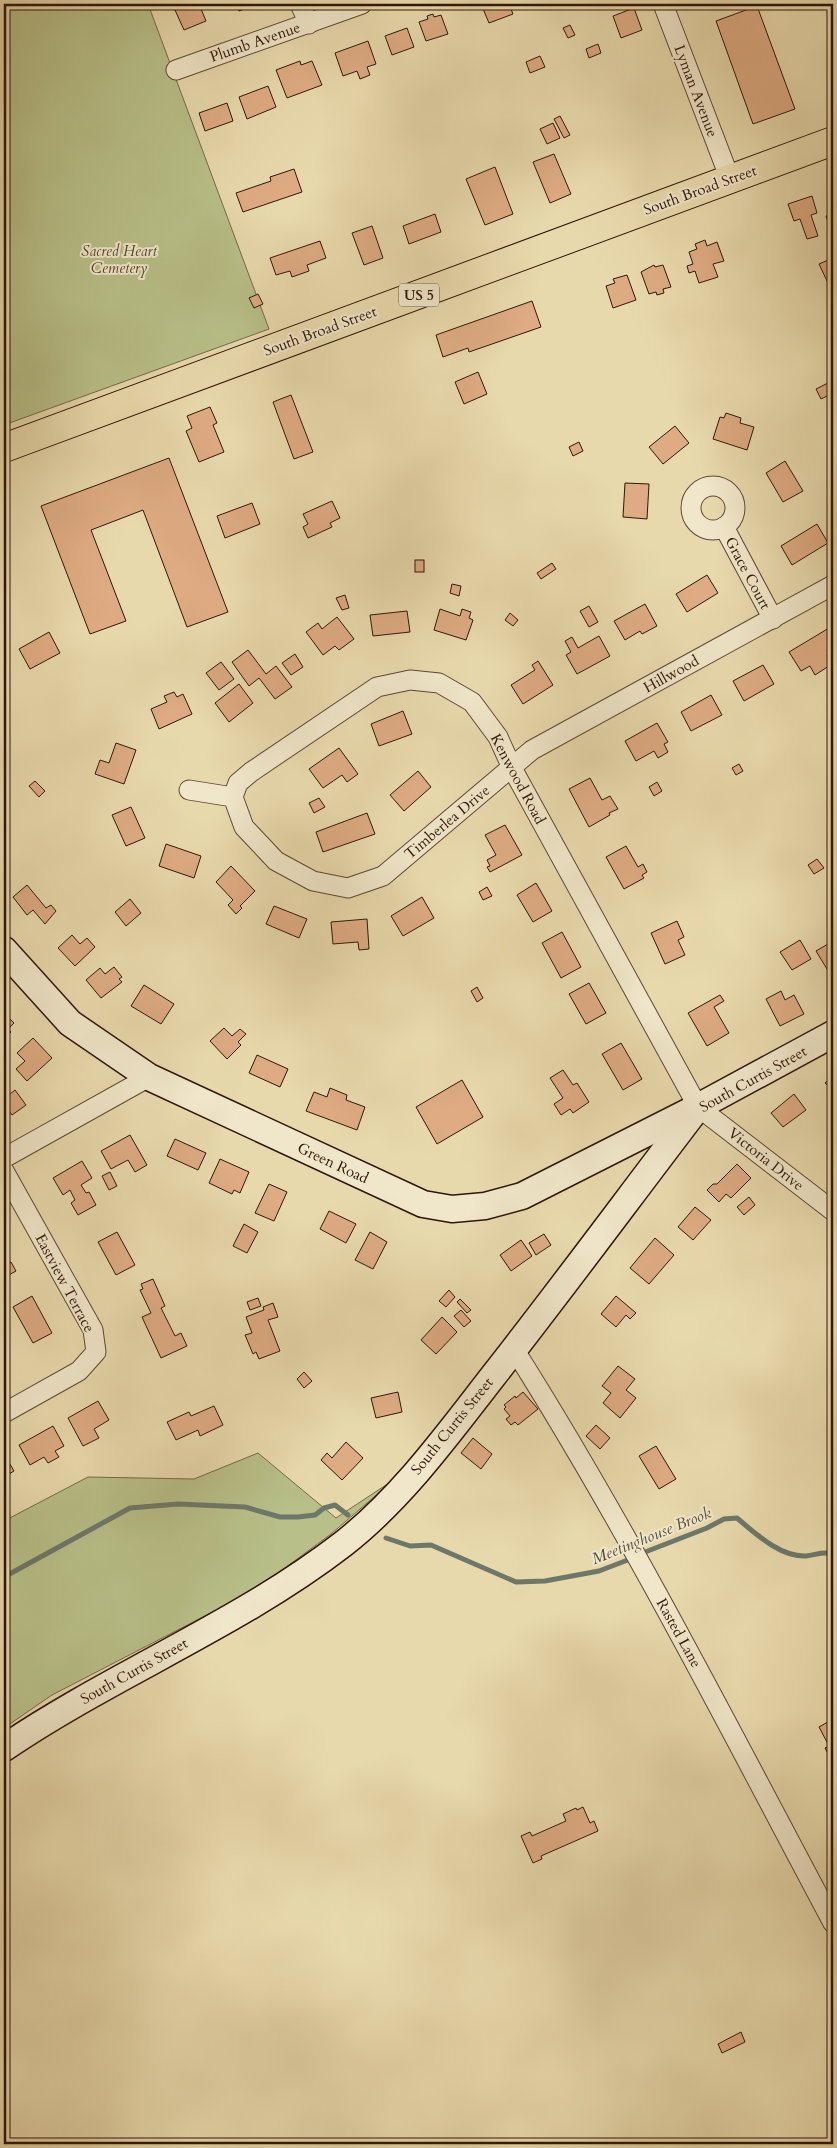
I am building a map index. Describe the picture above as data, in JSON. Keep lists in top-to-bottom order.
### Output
{
  "streets": {
    "main road": ["South Broad Street", "US 5"],
    "street": [
      "Plumb Avenue",
      "Lyman Avenue",
      "Grace Court",
      "Hillwood",
      "Kenwood Road",
      "Timberlea Drive",
      "South Curtis Street",
      "Victoria Drive",
      "Green Road",
      "Eastview Terrace",
      "Rasted Lane"
    ]
  },
  "crossings": [
    ["Lyman Avenue", "South Broad Street"],
    ["Grace Court", "Hillwood"],
    ["Hillwood", "Kenwood Road"],
    ["Hillwood", "Timberlea Drive"],
    ["Kenwood Road", "Timberlea Drive"],
    ["Kenwood Road", "South Curtis Street"],
    ["Kenwood Road", "Victoria Drive"],
    ["Kenwood Road", "Green Road"],
    ["South Curtis Street", "Victoria Drive"],
    ["South Curtis Street", "Green Road"],
    ["South Curtis Street", "Rasted Lane"],
    ["Victoria Drive", "Green Road"]
  ],
  "water": ["Meetinghouse Brook"],
  "parks": ["Sacred Heart Cemetery"]
}
